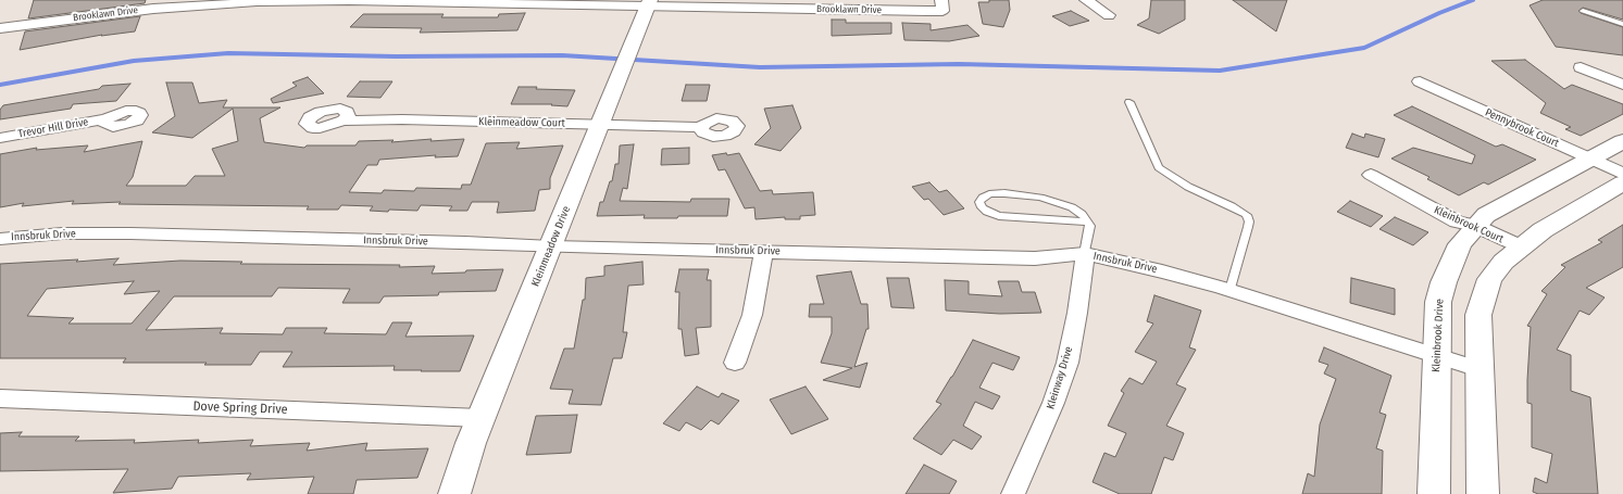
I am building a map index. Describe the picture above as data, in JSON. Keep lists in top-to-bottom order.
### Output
{
  "streets": {
    "street": [
      "Brooklawn Drive",
      "Kleinmeadow Court",
      "Trevor Hill Drive",
      "Pennybrook Court",
      "Kleinbrook Court",
      "Innsbruk Drive",
      "Kleinmeadow Drive",
      "Kleinbrook Drive",
      "Kleinway Drive",
      "Dove Spring Drive"
    ]
  },
  "crossings": [
    ["Brooklawn Drive", "Kleinmeadow Drive"],
    ["Kleinmeadow Court", "Kleinmeadow Drive"],
    ["Pennybrook Court", "Kleinbrook Drive"],
    ["Kleinbrook Court", "Kleinbrook Drive"],
    ["Innsbruk Drive", "Kleinmeadow Drive"],
    ["Innsbruk Drive", "Kleinbrook Drive"],
    ["Innsbruk Drive", "Kleinway Drive"],
    ["Kleinmeadow Drive", "Dove Spring Drive"]
  ]
}
